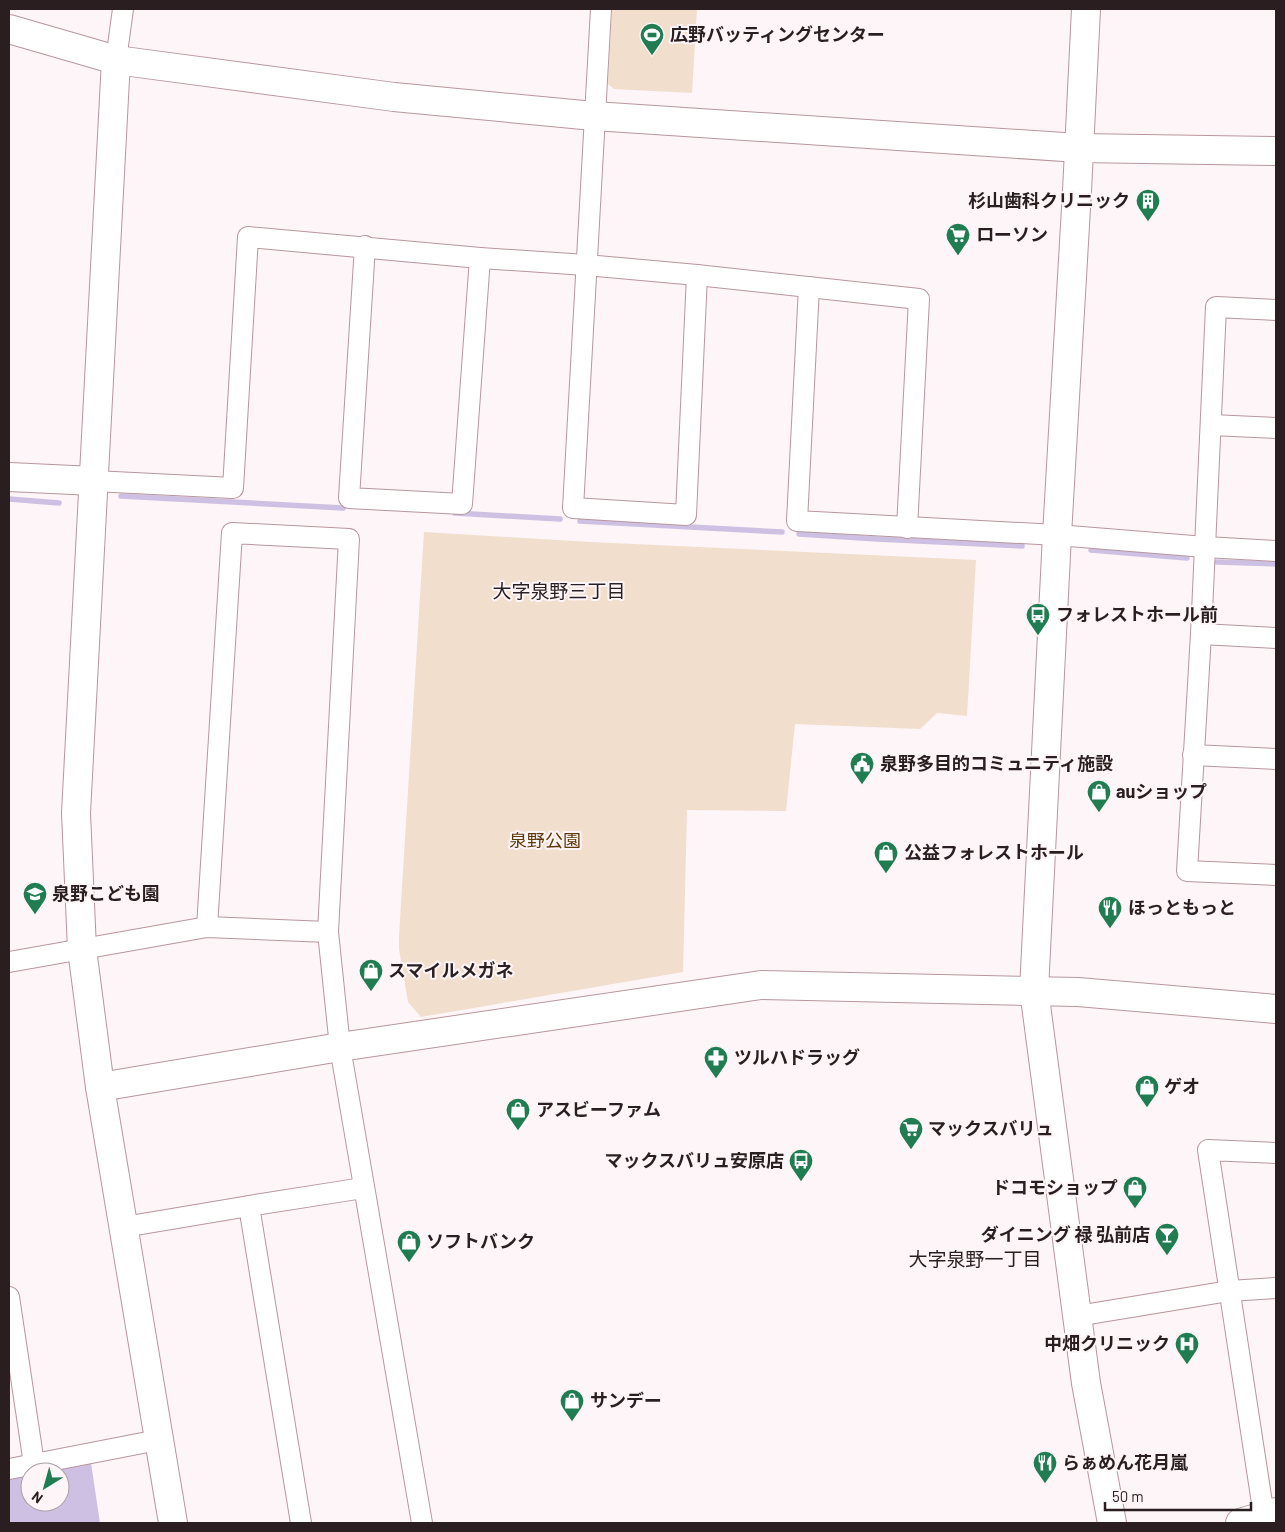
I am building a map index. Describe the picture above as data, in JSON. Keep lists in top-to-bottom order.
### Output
{
  "districts": ["大字泉野三丁目", "大字泉野一丁目"],
  "parks": ["泉野公園"],
  "places": {
    "sports": ["広野バッティングセンター"],
    "building": ["杉山歯科クリニック"],
    "supermarket": ["ローソン", "マックスバリュ"],
    "bus stop": ["フォレストホール前", "マックスバリュ安原店"],
    "public building": ["泉野多目的コミュニティ施設"],
    "shop": [
      "auショップ",
      "公益フォレストホール",
      "スマイルメガネ",
      "ゲオ",
      "アスビーファム",
      "ドコモショップ",
      "ソフトバンク",
      "サンデー"
    ],
    "school or university": ["泉野こども園"],
    "restaurant": ["ほっともっと", "らぁめん花月嵐"],
    "pharmacy": ["ツルハドラッグ"],
    "bar": ["ダイニング 禄 弘前店"],
    "hospital": ["中畑クリニック"]
  },
  "scale_bar": "50 m",
  "north": "bottom left"
}
